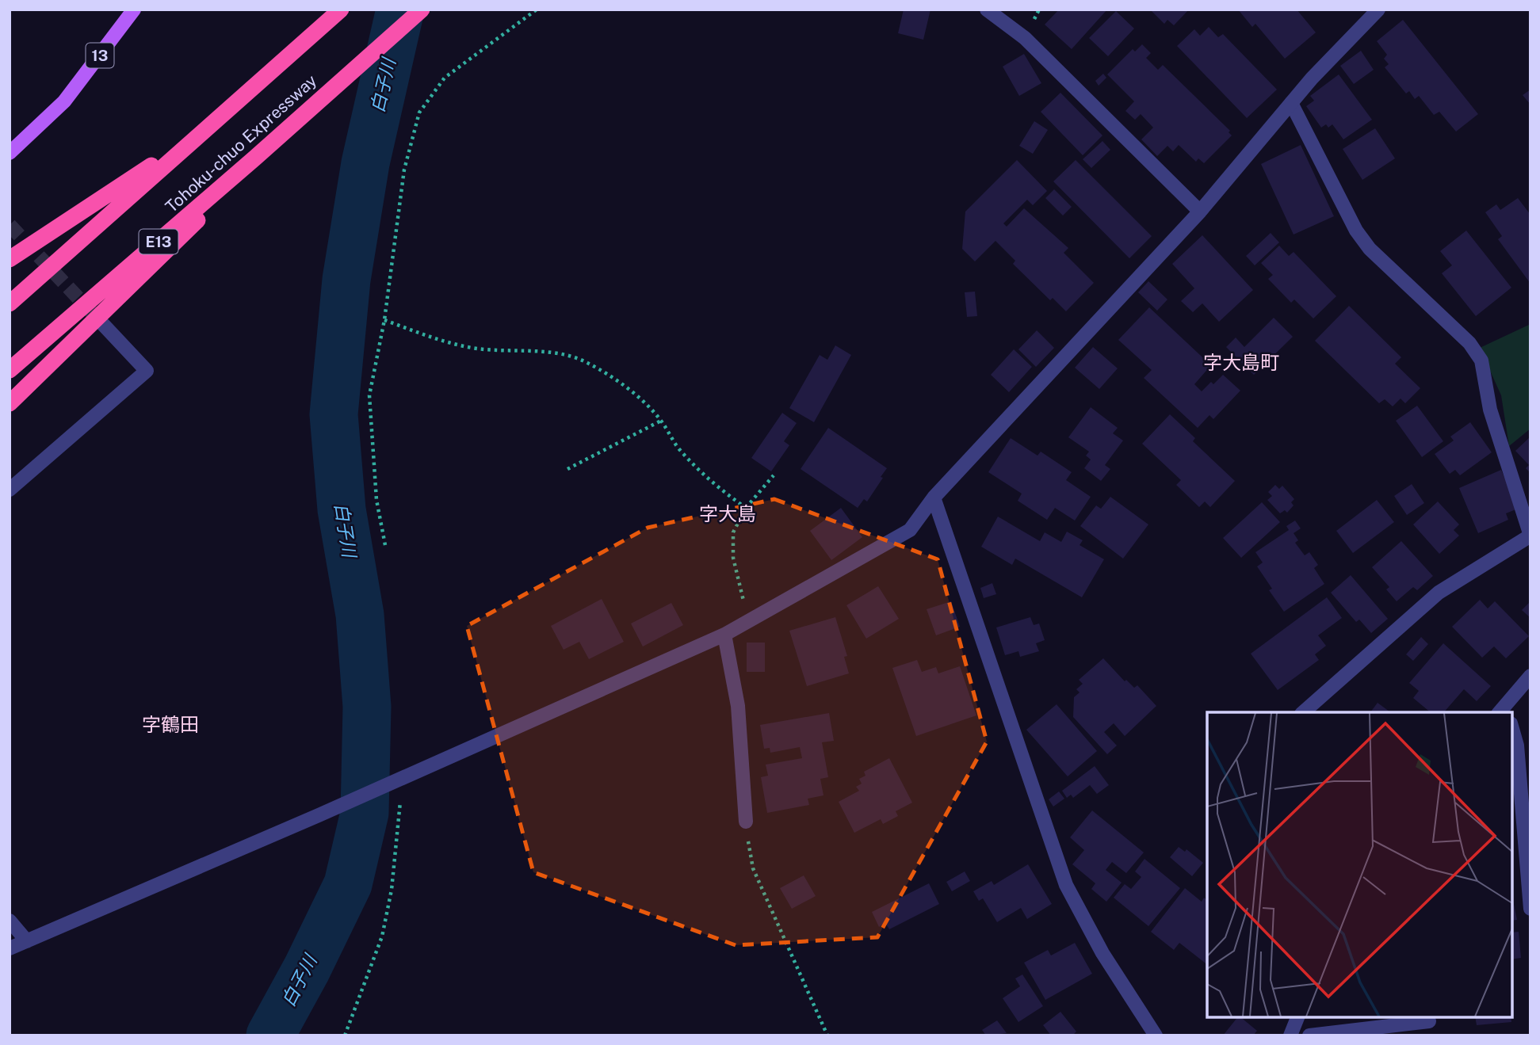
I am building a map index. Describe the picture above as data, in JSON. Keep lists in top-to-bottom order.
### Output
{
  "streets": {
    "highway": ["Tohoku-chuo Expressway", "E13"],
    "main road": ["13"]
  },
  "districts": ["字大島町", "字大島", "字鶴田"],
  "water": ["白子川"]
}
